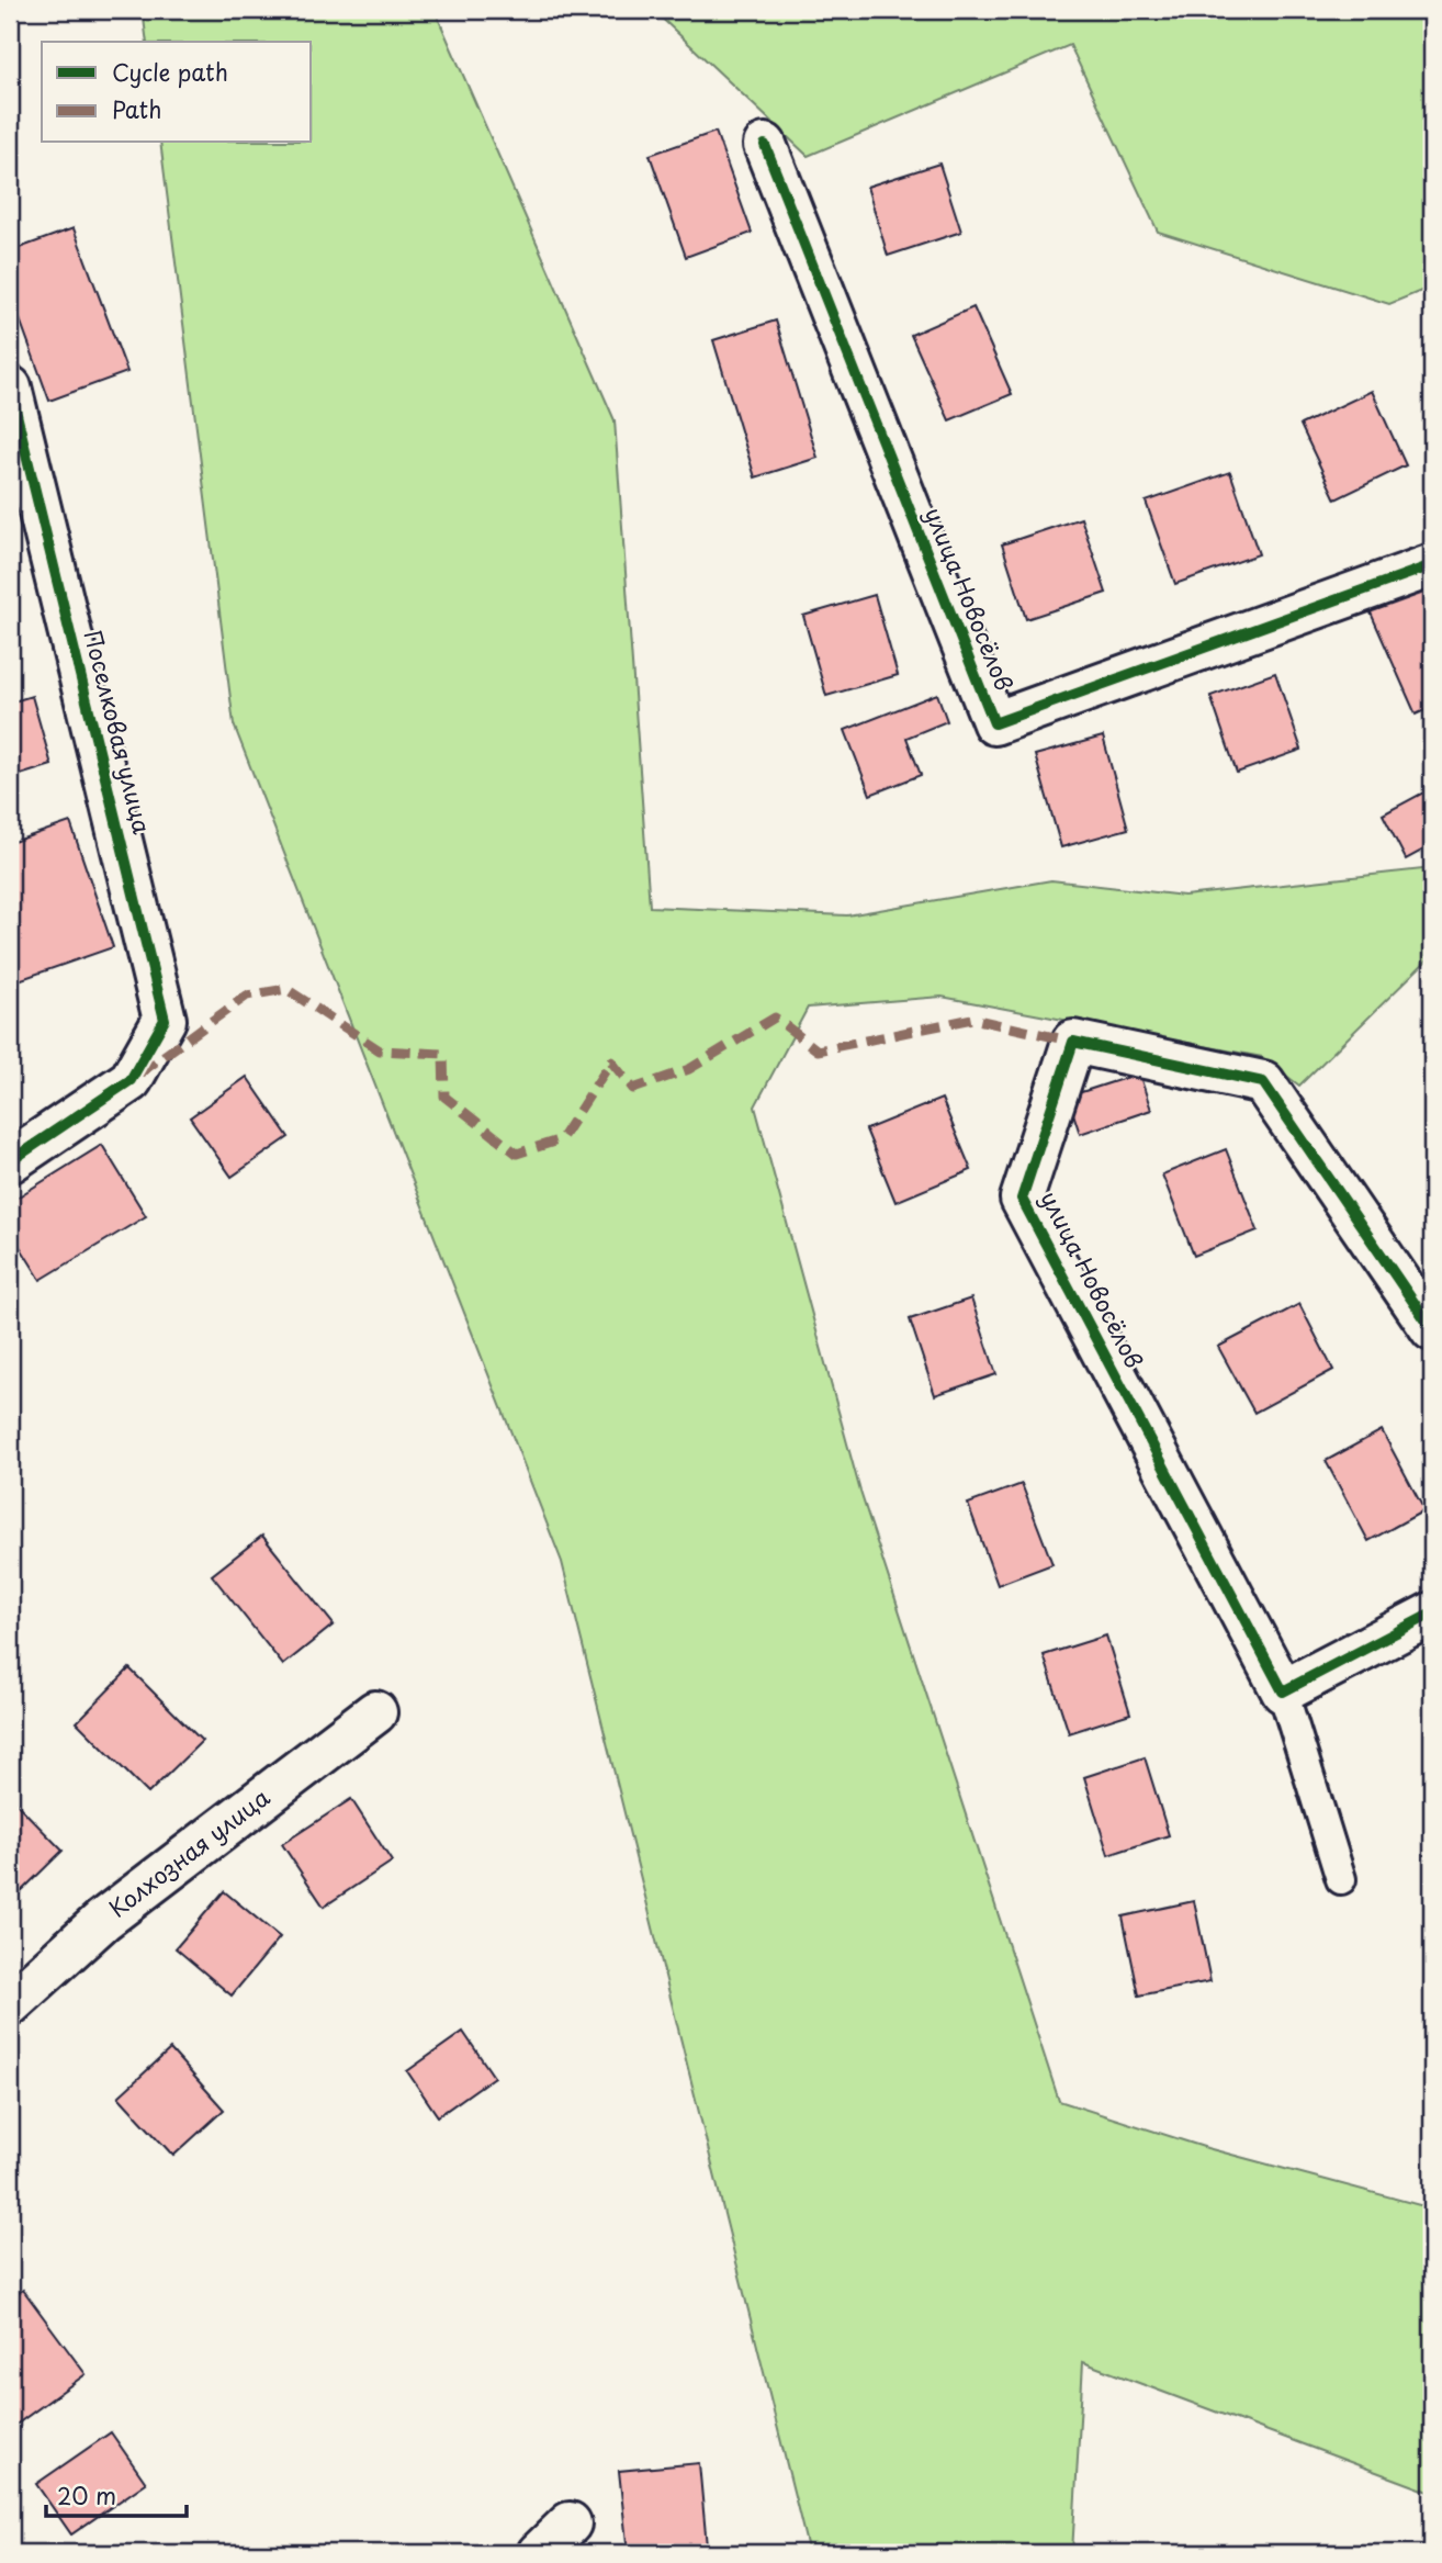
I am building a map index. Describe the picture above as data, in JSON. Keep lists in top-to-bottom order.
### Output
{
  "streets": {
    "street": ["улица Новосёлов", "Поселковая улица", "Колхозная улица"]
  },
  "legend": ["Cycle path", "Path"],
  "scale_bar": "20 m"
}
